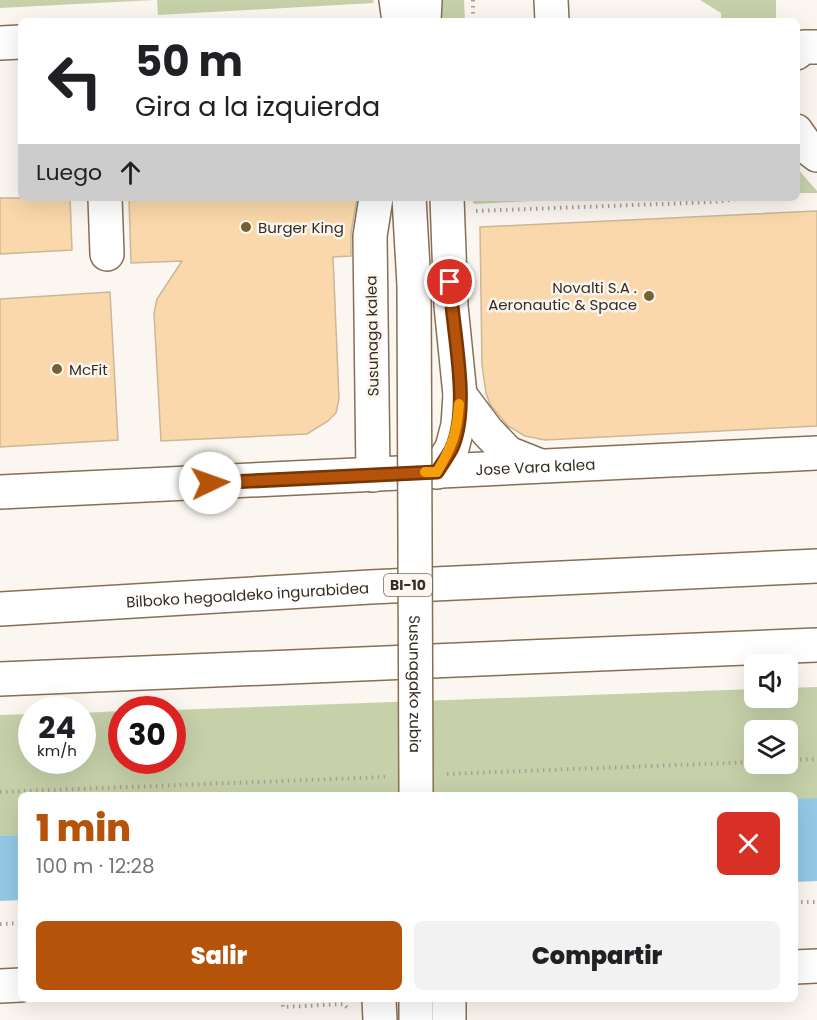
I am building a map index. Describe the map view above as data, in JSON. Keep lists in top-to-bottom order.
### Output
{
  "streets": {
    "main road": [
      "Susunaga kalea",
      "Jose Vara kalea",
      "BI-10",
      "Bilboko hegoaldeko ingurabidea",
      "Susunagako zubia"
    ]
  },
  "crossings": [
    ["Susunaga kalea", "Jose Vara kalea"]
  ],
  "places": ["Burger King", "Novalti S.A . Aeronautic & Space", "McFit"],
  "page": {
    "turn": ["50 m", "Gira a la izquierda"],
    "then": "Luego",
    "speed": "24 km/h",
    "limit": "30",
    "heading": ["1 min", "100 m · 12:28"],
    "buttons": ["Salir", "Compartir"]
  }
}
